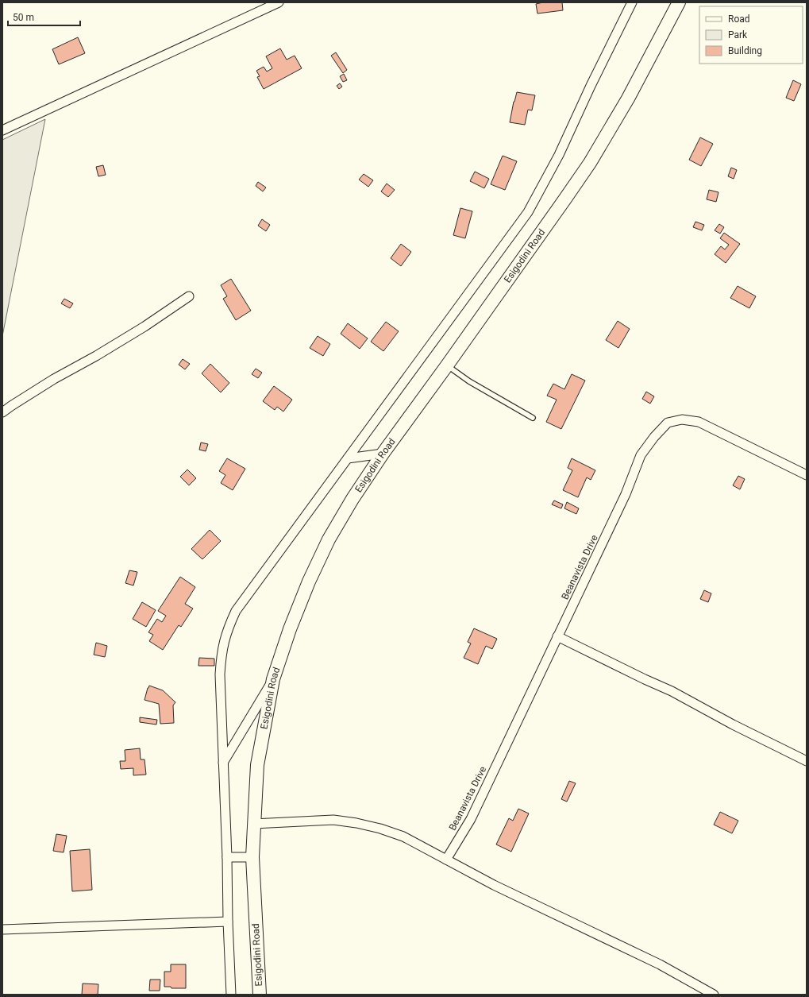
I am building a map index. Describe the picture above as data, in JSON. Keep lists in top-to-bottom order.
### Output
{
  "streets": {
    "main road": ["Esigodini Road"],
    "street": ["Beanavista Drive"]
  },
  "legend": ["Road", "Park", "Building"],
  "scale_bar": "50 m"
}
